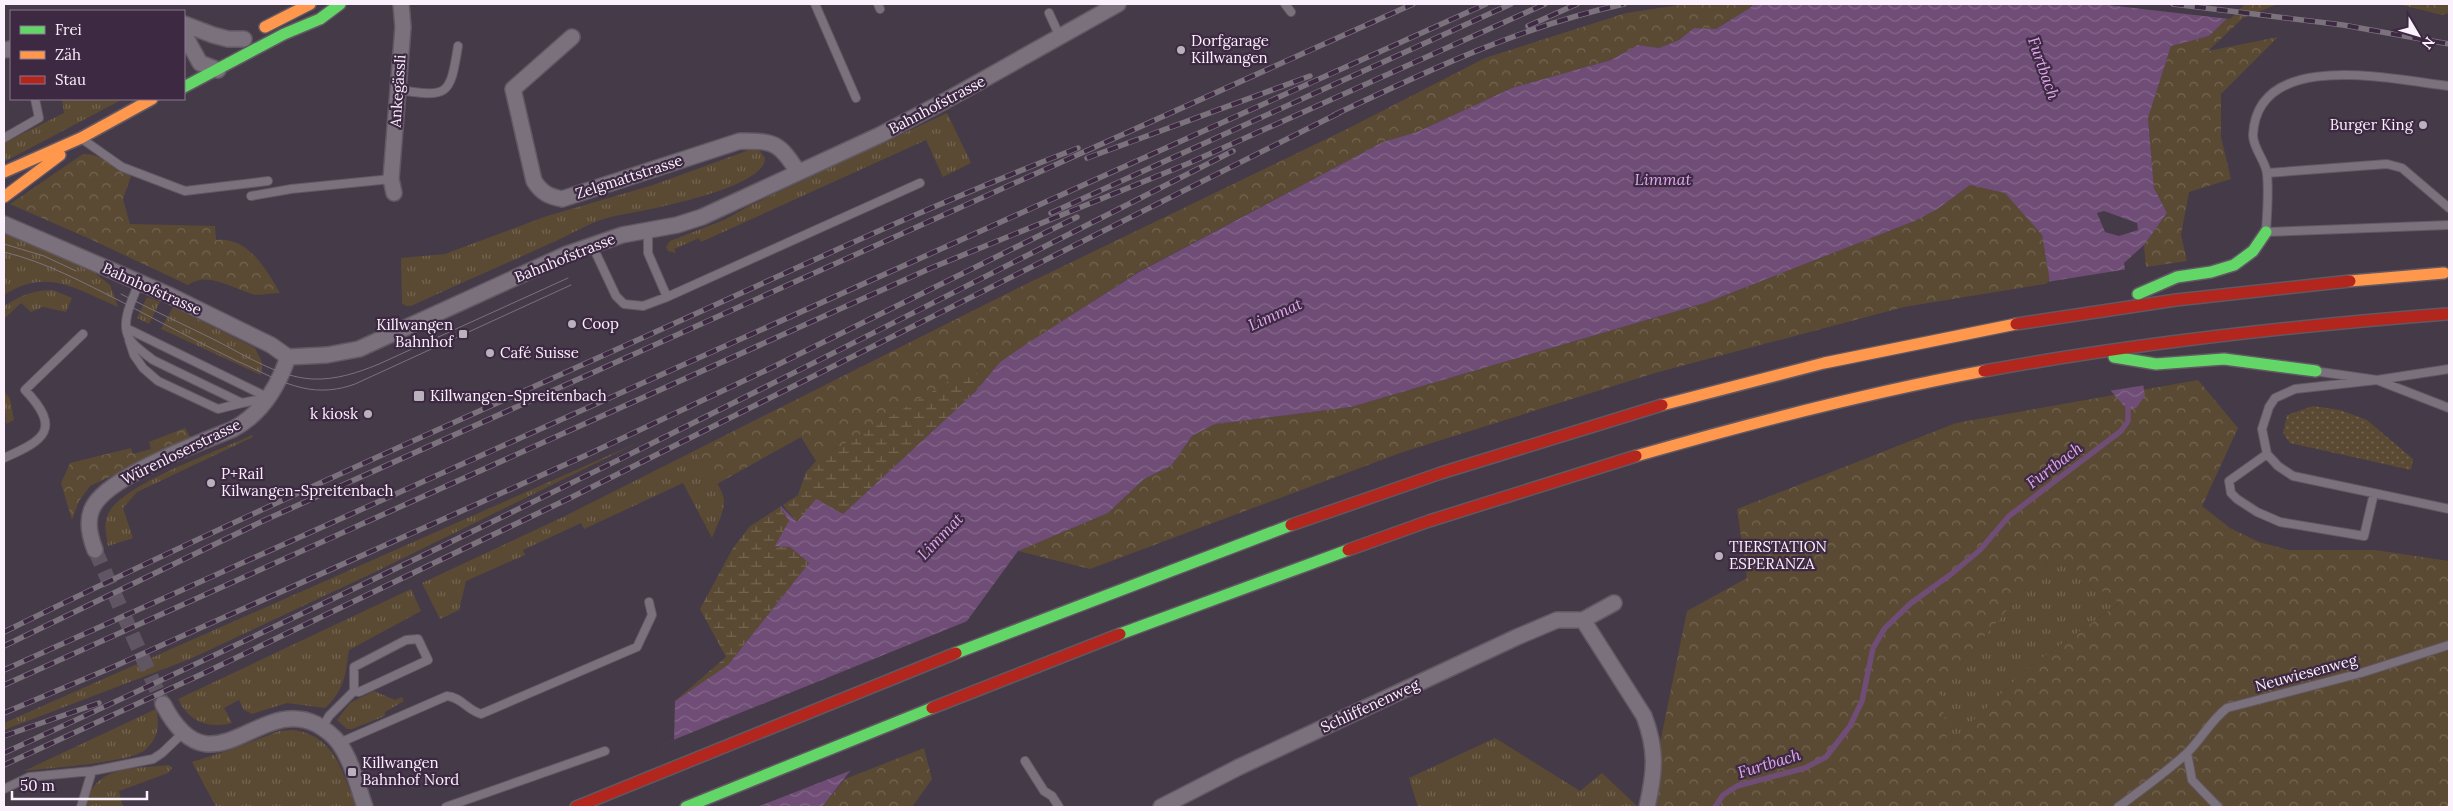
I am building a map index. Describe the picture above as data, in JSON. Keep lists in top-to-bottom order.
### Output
{
  "streets": {
    "street": [
      "Ankegässli",
      "Bahnhofstrasse",
      "Zelgmattstrasse",
      "Würenloserstrasse",
      "Schliffenenweg"
    ],
    "lane": ["Neuwiesenweg"]
  },
  "crossings": [
    ["Bahnhofstrasse", "Zelgmattstrasse"],
    ["Bahnhofstrasse", "Würenloserstrasse"]
  ],
  "water": ["Furtbach", "Limmat"],
  "places": {
    "other": [
      "Dorfgarage Killwangen",
      "Burger King",
      "Coop",
      "Café Suisse",
      "k kiosk",
      "P+Rail Kilwangen-Spreitenbach",
      "TIERSTATION ESPERANZA"
    ],
    "transit": ["Killwangen Bahnhof", "Killwangen-Spreitenbach", "Killwangen Bahnhof Nord"]
  },
  "legend": ["Frei", "Zäh", "Stau"],
  "scale_bar": "50 m",
  "north": "bottom right"
}
